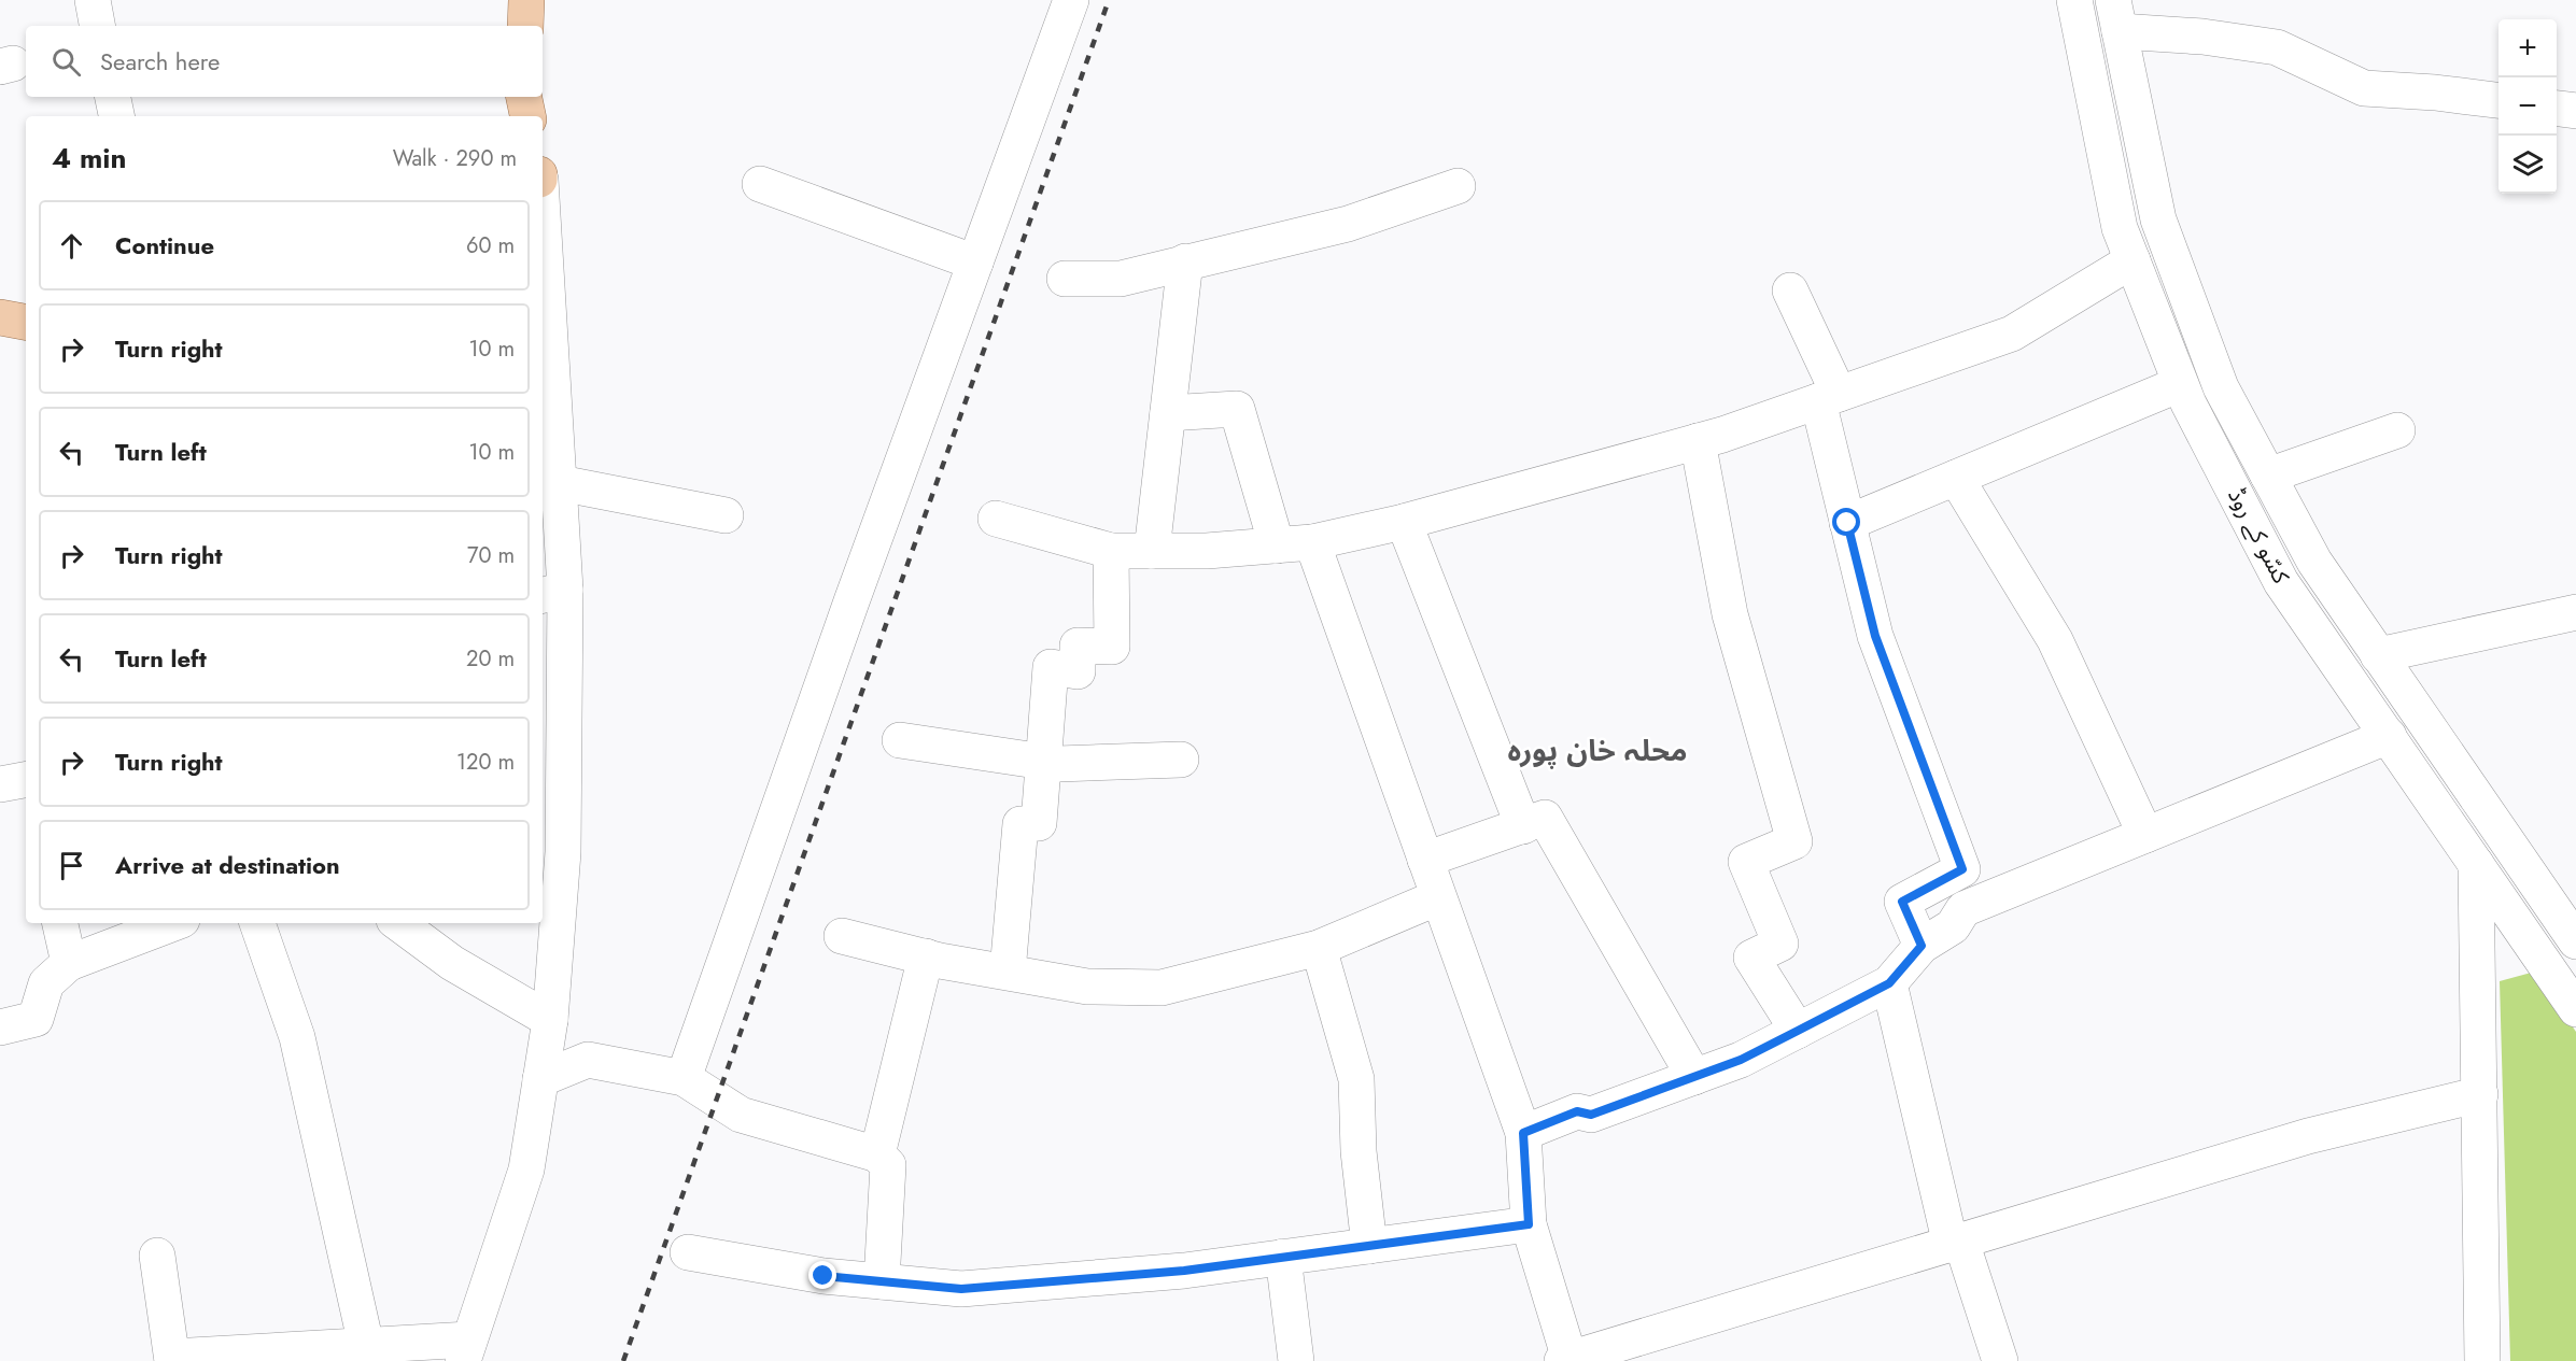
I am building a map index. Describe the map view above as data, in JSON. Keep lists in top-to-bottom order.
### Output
{
  "streets": {
    "street": ["کسّو کے روڈ"]
  },
  "districts": ["محلہ خان پورہ"],
  "page": {
    "map_buttons": ["+", "−"],
    "search": "Search here",
    "heading": ["4 min", "Walk · 290 m"],
    "list": [
      ["Continue", "60 m"],
      ["Turn right", "10 m"],
      ["Turn left", "10 m"],
      ["Turn right", "70 m"],
      ["Turn left", "20 m"],
      ["Turn right", "120 m"],
      "Arrive at destination"
    ]
  }
}
